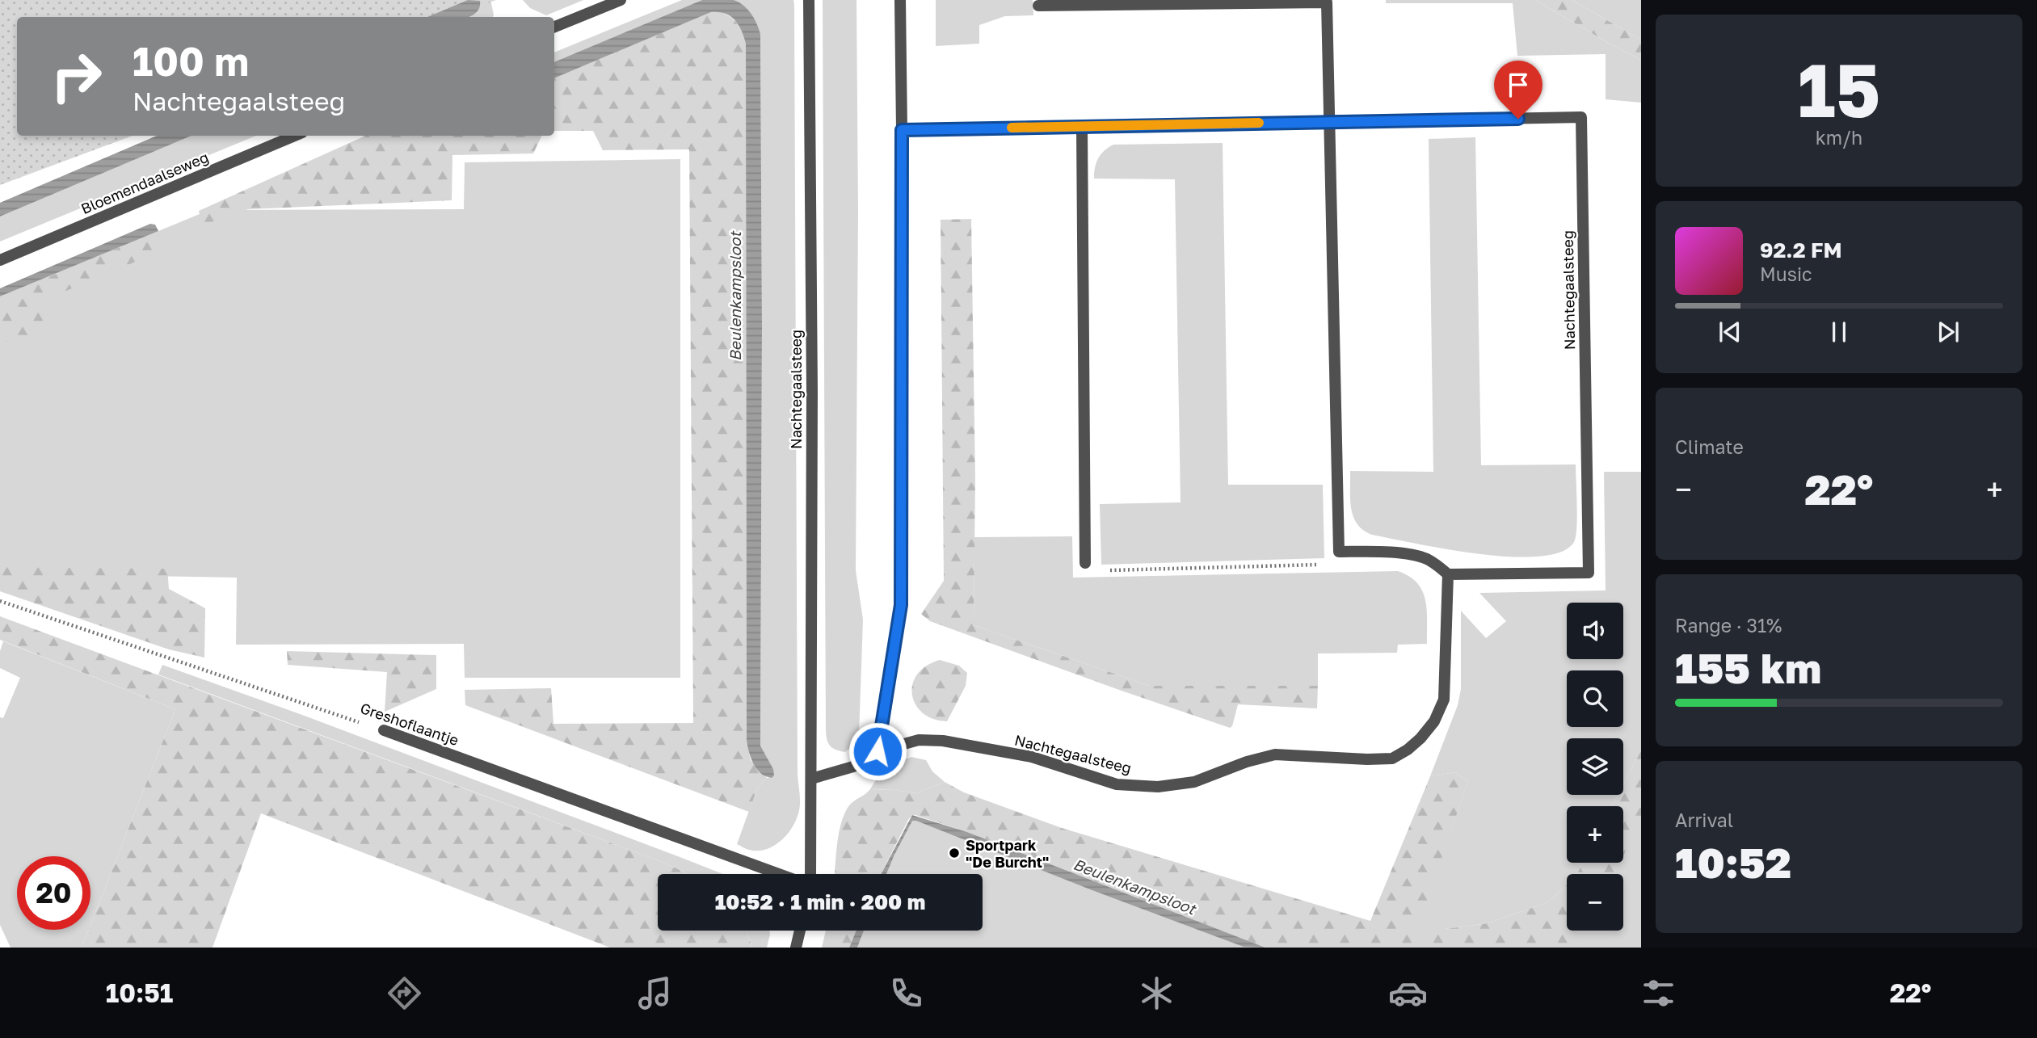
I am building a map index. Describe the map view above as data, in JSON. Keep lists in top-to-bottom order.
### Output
{
  "streets": {
    "street": ["Bloemendaalseweg", "Nachtegaalsteeg", "Greshoflaantje"]
  },
  "water": ["Beulenkampsloot"],
  "places": ["Sportpark \"De Burcht\""],
  "page": {
    "tile": [
      ["15", "km/h"],
      "Climate",
      ["Range · 31%", "155 km"],
      ["Arrival", "10:52"]
    ],
    "turn": ["100 m", "Nachtegaalsteeg"],
    "song": ["92.2 FM", "Music"],
    "heat": ["−", "22°", "+"],
    "map_buttons": ["+", "−"],
    "limit": "20",
    "trip": "10:52 · 1 min · 200 m",
    "tabs": ["10:51", "22°"]
  }
}
